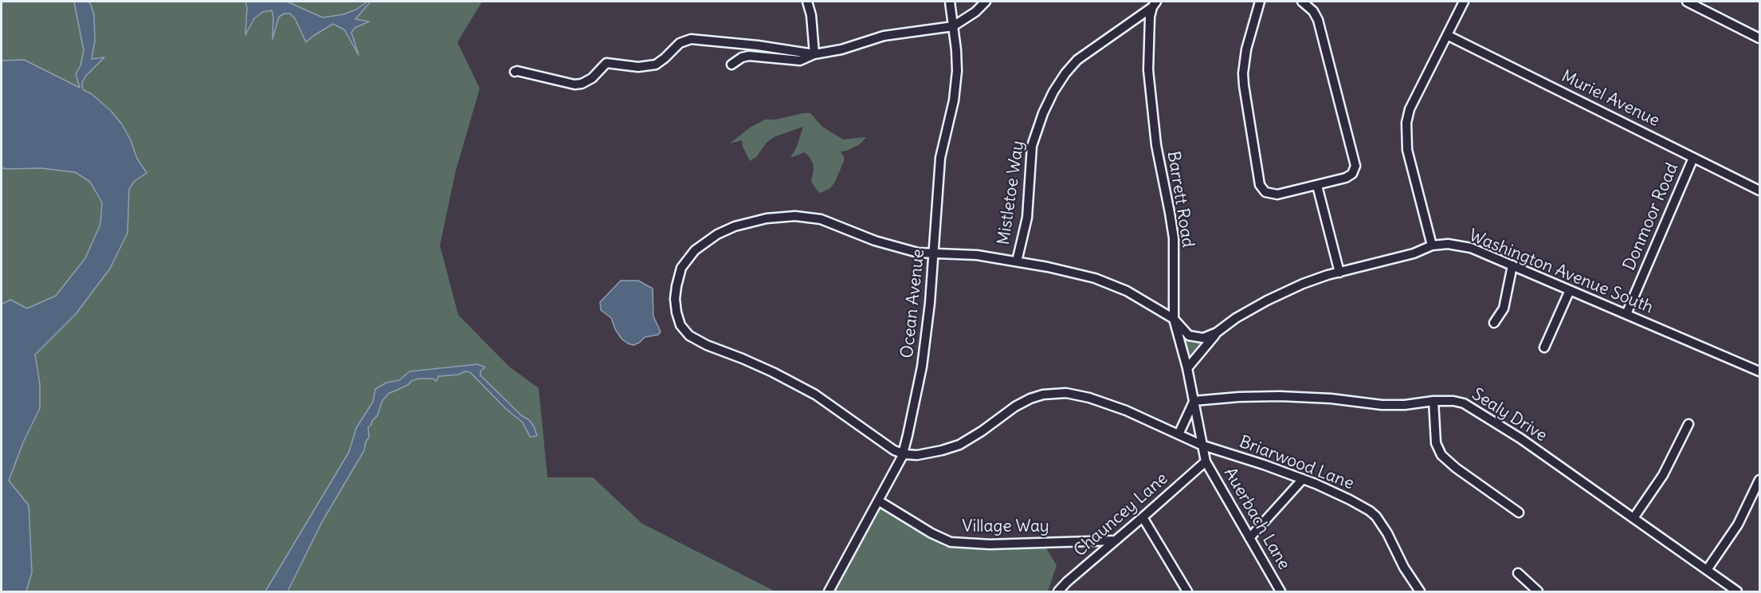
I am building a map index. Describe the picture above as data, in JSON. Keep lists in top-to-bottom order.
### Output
{
  "streets": {
    "street": [
      "Muriel Avenue",
      "Mistletoe Way",
      "Barrett Road",
      "Donmoor Road",
      "Washington Avenue South",
      "Ocean Avenue",
      "Sealy Drive",
      "Briarwood Lane",
      "Chauncey Lane",
      "Auerbach Lane",
      "Village Way"
    ]
  },
  "crossings": [
    ["Muriel Avenue", "Donmoor Road"],
    ["Mistletoe Way", "Barrett Road"],
    ["Mistletoe Way", "Washington Avenue South"],
    ["Barrett Road", "Washington Avenue South"],
    ["Barrett Road", "Sealy Drive"],
    ["Barrett Road", "Briarwood Lane"],
    ["Barrett Road", "Auerbach Lane"],
    ["Donmoor Road", "Washington Avenue South"],
    ["Washington Avenue South", "Ocean Avenue"],
    ["Washington Avenue South", "Briarwood Lane"],
    ["Ocean Avenue", "Briarwood Lane"],
    ["Ocean Avenue", "Village Way"],
    ["Briarwood Lane", "Auerbach Lane"],
    ["Chauncey Lane", "Auerbach Lane"],
    ["Chauncey Lane", "Village Way"]
  ]
}
